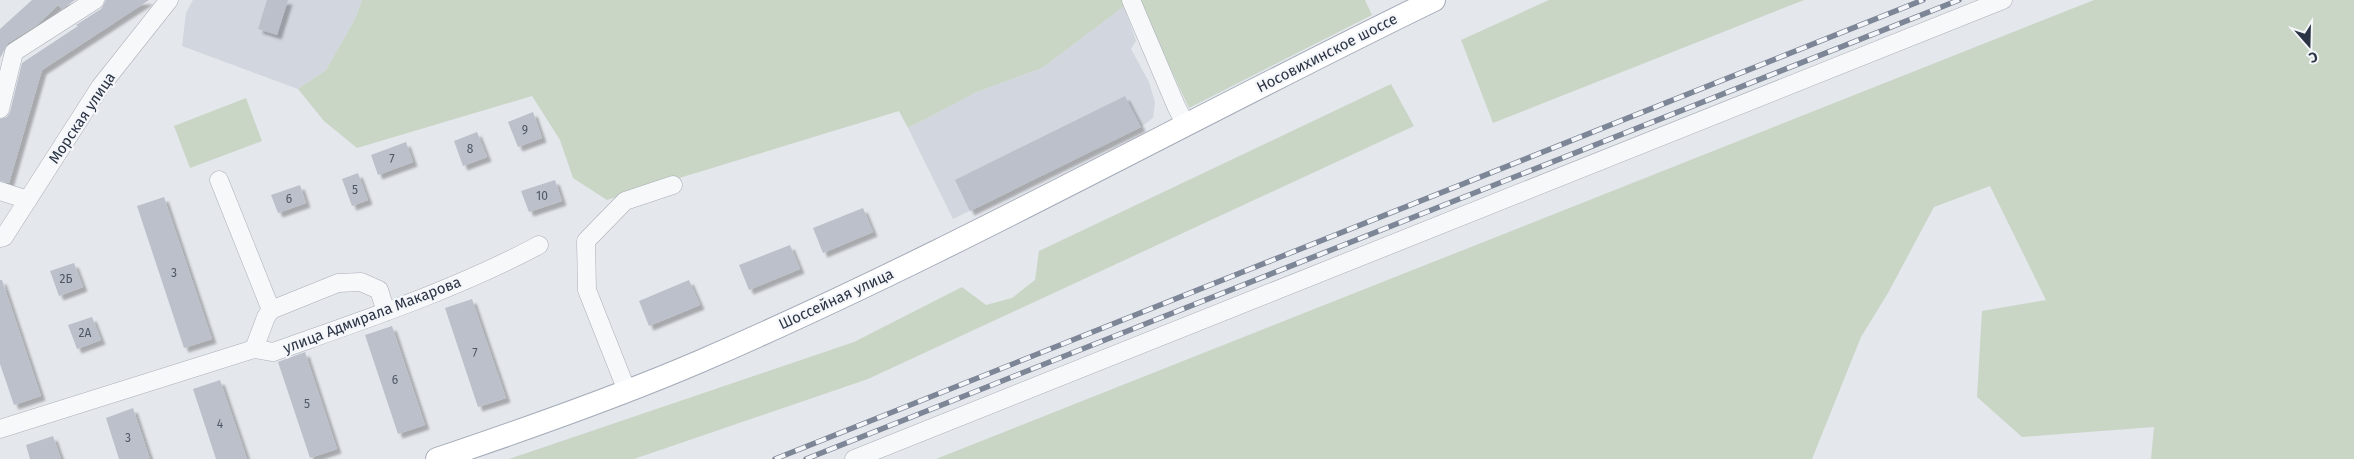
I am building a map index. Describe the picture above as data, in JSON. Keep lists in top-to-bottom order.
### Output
{
  "streets": {
    "main road": ["Носовихинское шоссе", "Шоссейная улица"],
    "street": ["Морская улица", "улица Адмирала Макарова"]
  },
  "crossings": [
    ["Носовихинское шоссе", "Шоссейная улица"]
  ],
  "house_numbers": [
    "9",
    "8",
    "7",
    "5",
    "10",
    "6",
    "3",
    "2Б",
    "2А",
    "7",
    "6",
    "5",
    "4",
    "3"
  ],
  "north": "bottom"
}
